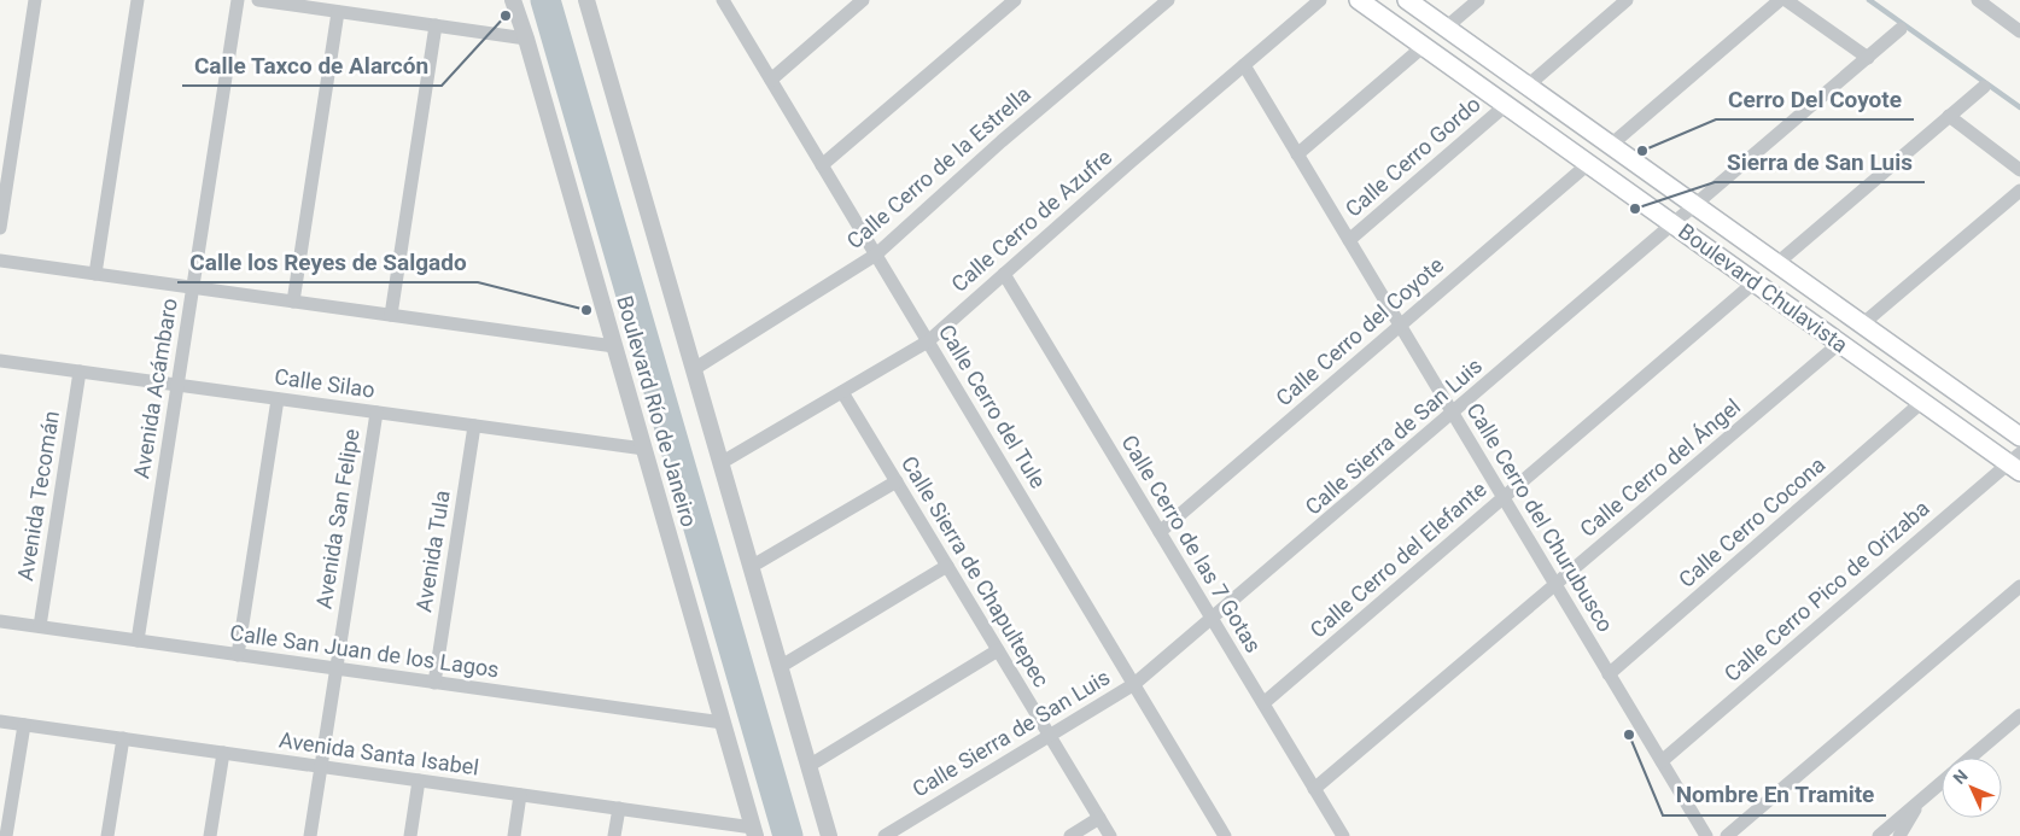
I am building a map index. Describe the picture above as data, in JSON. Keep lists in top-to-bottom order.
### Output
{
  "streets": {
    "main road": ["Boulevard Chulavista"],
    "street": [
      "Calle Cerro Gordo",
      "Calle Cerro de la Estrella",
      "Calle Cerro de Azufre",
      "Calle Cerro del Coyote",
      "Calle Silao",
      "Avenida Acámbaro",
      "Calle Cerro del Tule",
      "Boulevard Río de Janeiro",
      "Calle Sierra de San Luis",
      "Calle Cerro del Ángel",
      "Avenida Tecomán",
      "Calle Cerro del Churubusco",
      "Avenida San Felipe",
      "Calle Cerro Cocona",
      "Calle Cerro de las 7 Gotas",
      "Avenida Tula",
      "Calle Cerro del Elefante",
      "Calle Sierra de Chapultepec",
      "Calle Cerro Pico de Orizaba",
      "Calle San Juan de los Lagos",
      "Avenida Santa Isabel"
    ]
  },
  "crossings": [
    ["Calle Cerro Gordo", "Boulevard Chulavista"],
    ["Calle Cerro Gordo", "Calle Cerro del Churubusco"],
    ["Calle Cerro de la Estrella", "Calle Cerro del Tule"],
    ["Calle Cerro de Azufre", "Calle Cerro del Tule"],
    ["Calle Cerro de Azufre", "Calle Cerro del Churubusco"],
    ["Calle Cerro de Azufre", "Calle Cerro de las 7 Gotas"],
    ["Calle Cerro de Azufre", "Calle Sierra de Chapultepec"],
    ["Boulevard Chulavista", "Calle Cerro del Coyote"],
    ["Boulevard Chulavista", "Calle Sierra de San Luis"],
    ["Boulevard Chulavista", "Calle Cerro del Ángel"],
    ["Boulevard Chulavista", "Calle Cerro Cocona"],
    ["Boulevard Chulavista", "Calle Cerro del Elefante"],
    ["Boulevard Chulavista", "Calle Cerro Pico de Orizaba"],
    ["Calle Cerro del Coyote", "Calle Cerro del Churubusco"],
    ["Calle Cerro del Coyote", "Calle Cerro de las 7 Gotas"],
    ["Calle Silao", "Avenida Acámbaro"],
    ["Calle Silao", "Boulevard Río de Janeiro"],
    ["Calle Silao", "Avenida Tecomán"],
    ["Calle Silao", "Avenida San Felipe"],
    ["Calle Silao", "Avenida Tula"],
    ["Avenida Acámbaro", "Calle San Juan de los Lagos"],
    ["Calle Cerro del Tule", "Calle Sierra de San Luis"],
    ["Boulevard Río de Janeiro", "Calle San Juan de los Lagos"],
    ["Boulevard Río de Janeiro", "Avenida Santa Isabel"],
    ["Calle Sierra de San Luis", "Calle Cerro del Churubusco"],
    ["Calle Sierra de San Luis", "Calle Cerro de las 7 Gotas"],
    ["Calle Sierra de San Luis", "Calle Sierra de Chapultepec"],
    ["Calle Cerro del Ángel", "Calle Cerro del Churubusco"],
    ["Calle Cerro del Ángel", "Calle Cerro de las 7 Gotas"],
    ["Avenida Tecomán", "Calle San Juan de los Lagos"],
    ["Calle Cerro del Churubusco", "Calle Cerro Cocona"],
    ["Calle Cerro del Churubusco", "Calle Cerro del Elefante"],
    ["Calle Cerro del Churubusco", "Calle Cerro Pico de Orizaba"],
    ["Avenida San Felipe", "Calle San Juan de los Lagos"],
    ["Avenida San Felipe", "Avenida Santa Isabel"],
    ["Calle Cerro de las 7 Gotas", "Calle Cerro del Elefante"],
    ["Avenida Tula", "Calle San Juan de los Lagos"]
  ],
  "places": [
    "Calle Taxco de Alarcón",
    "Cerro Del Coyote",
    "Sierra de San Luis",
    "Calle los Reyes de Salgado",
    "Nombre En Tramite"
  ],
  "north": "top left"
}
